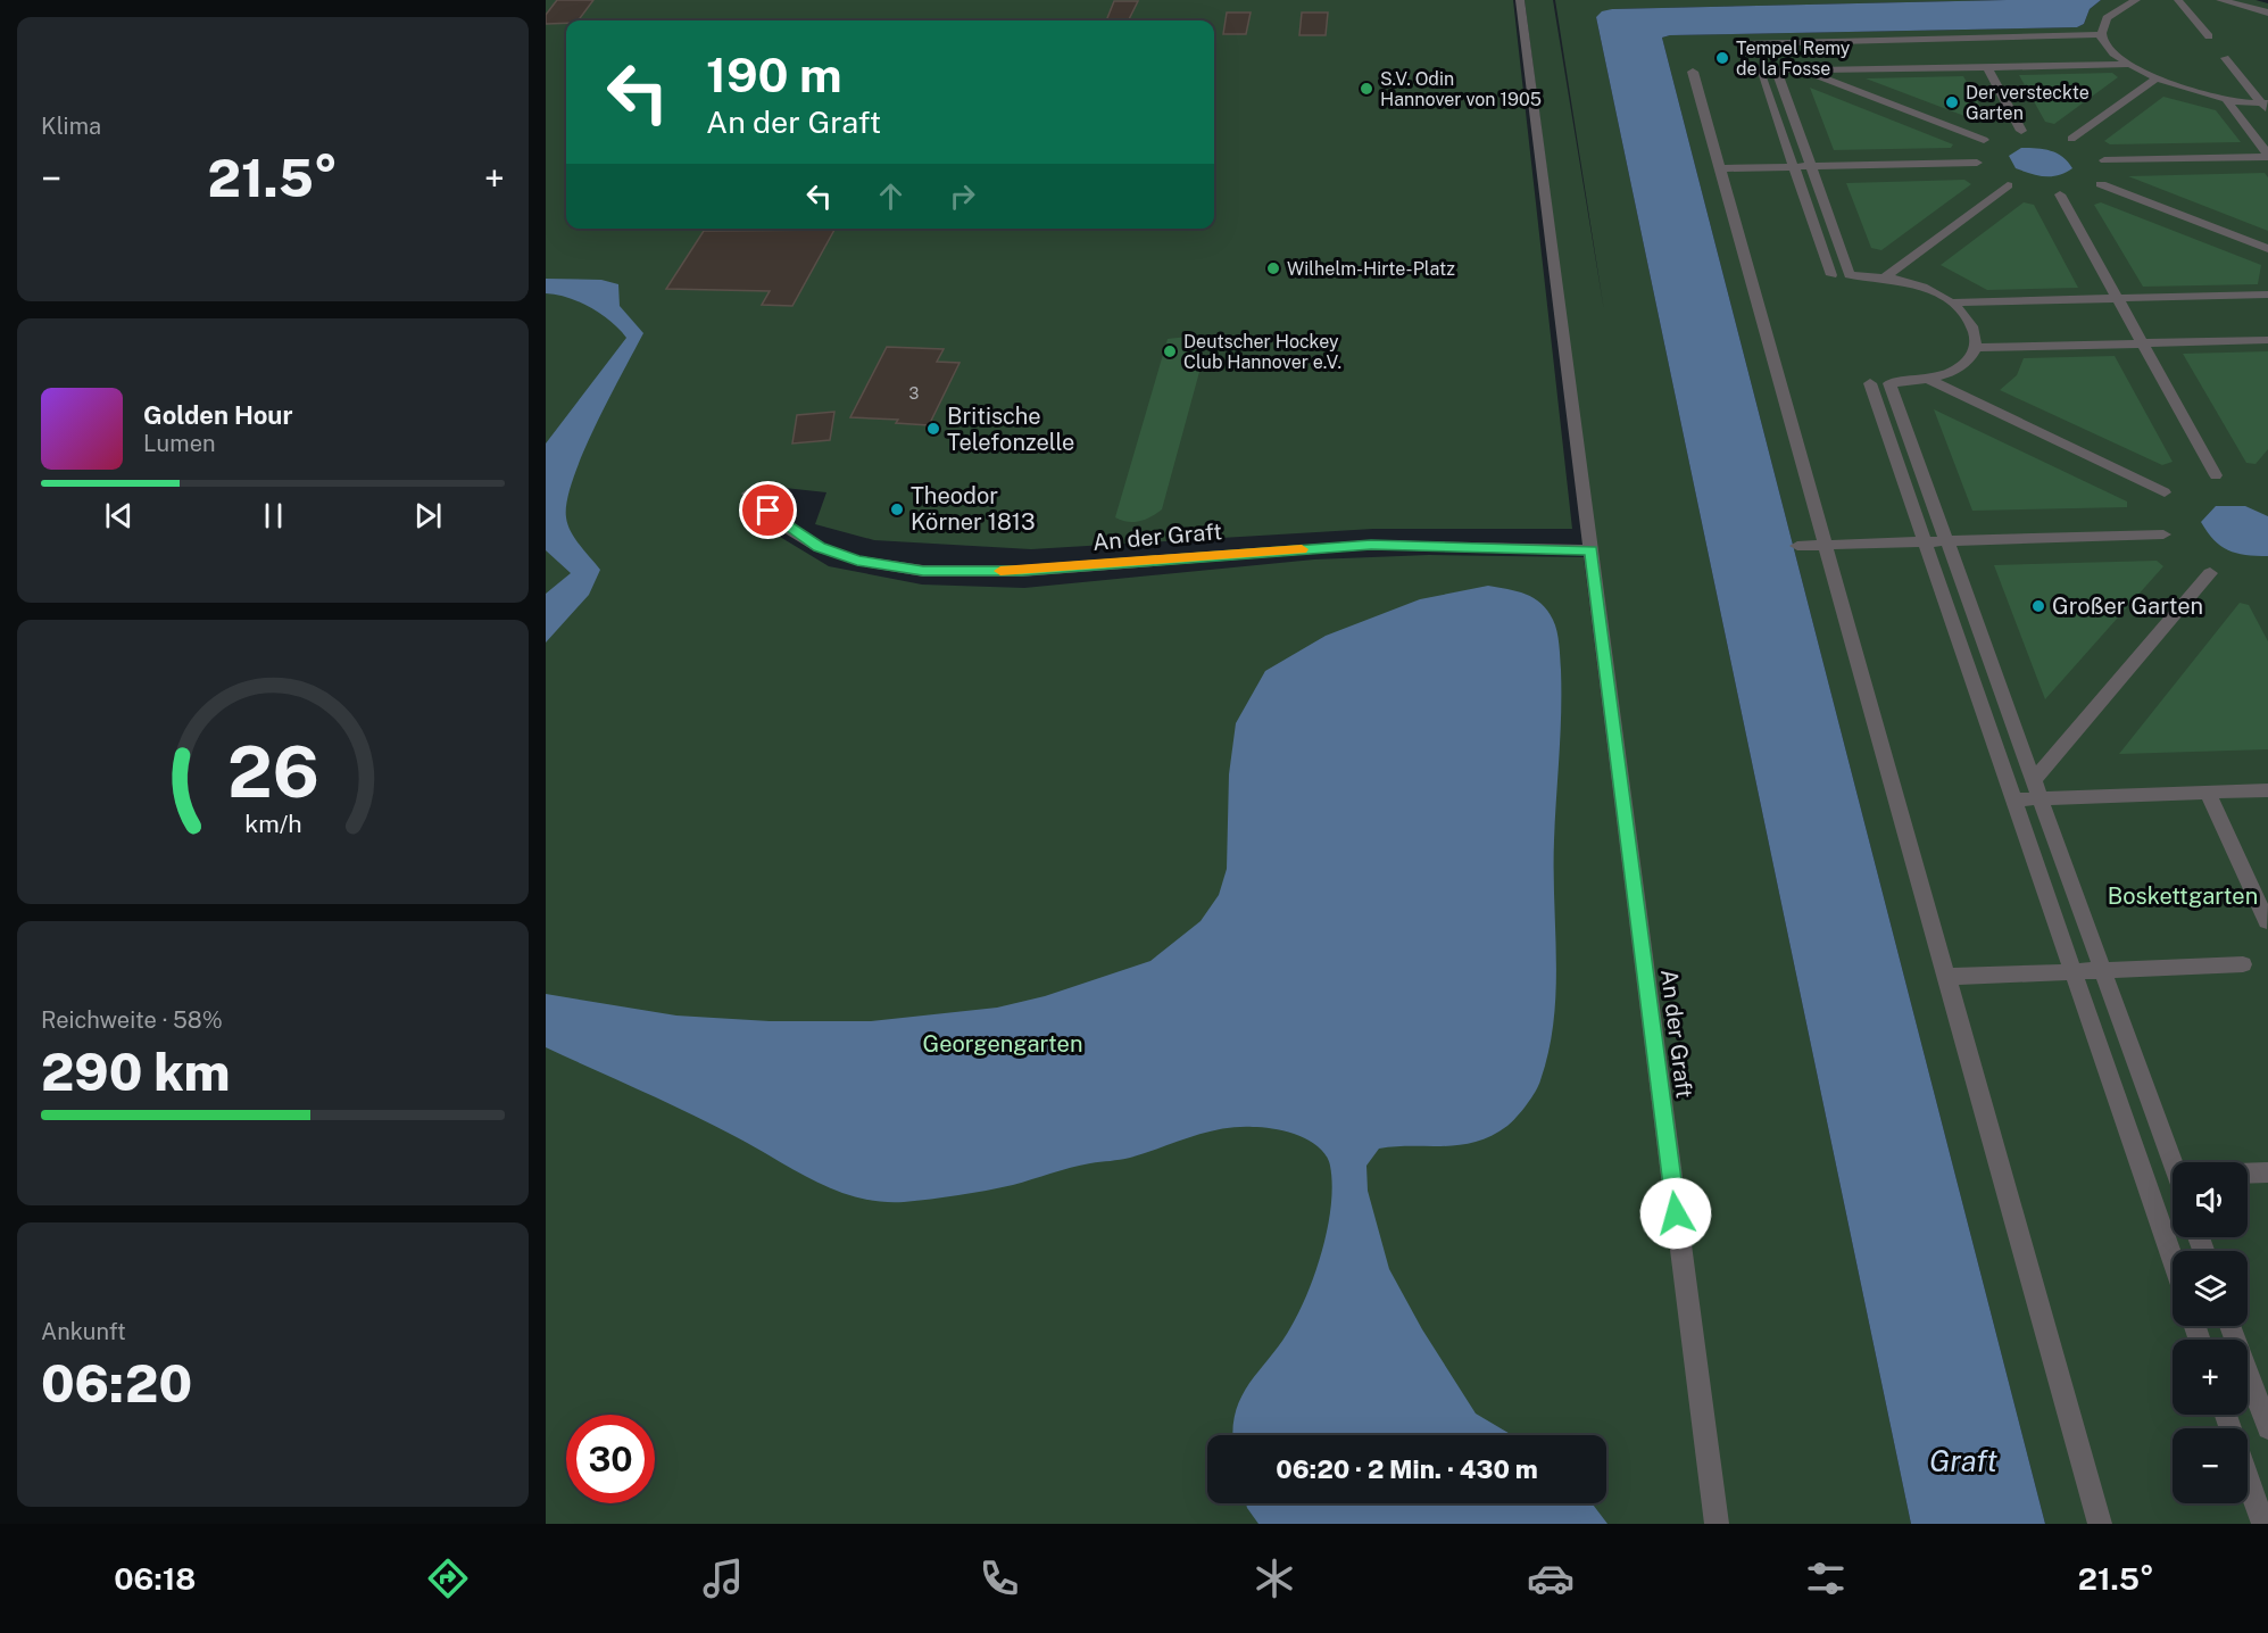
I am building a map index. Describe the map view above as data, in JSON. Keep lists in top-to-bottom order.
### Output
{
  "streets": {
    "street": ["An der Graft"]
  },
  "water": ["Graft"],
  "parks": ["Boskettgarten", "Georgengarten"],
  "places": [
    "Tempel Remy de la Fosse",
    "S.V. Odin Hannover von 1905",
    "Der versteckte Garten",
    "Wilhelm-Hirte-Platz",
    "Deutscher Hockey Club Hannover e.V.",
    "Britische Telefonzelle",
    "Theodor Körner 1813",
    "Großer Garten"
  ],
  "house_numbers": ["3"],
  "page": {
    "tile": [
      "Klima",
      ["Reichweite · 58%", "290 km"],
      ["Ankunft", "06:20"]
    ],
    "turn": ["190 m", "An der Graft"],
    "heat": ["−", "21.5°", "+"],
    "song": ["Golden Hour", "Lumen"],
    "map_buttons": ["+", "−"],
    "limit": "30",
    "trip": "06:20 · 2 Min. · 430 m",
    "tabs": ["06:18", "21.5°"],
    "gauge": ["26", "km/h"]
  }
}
